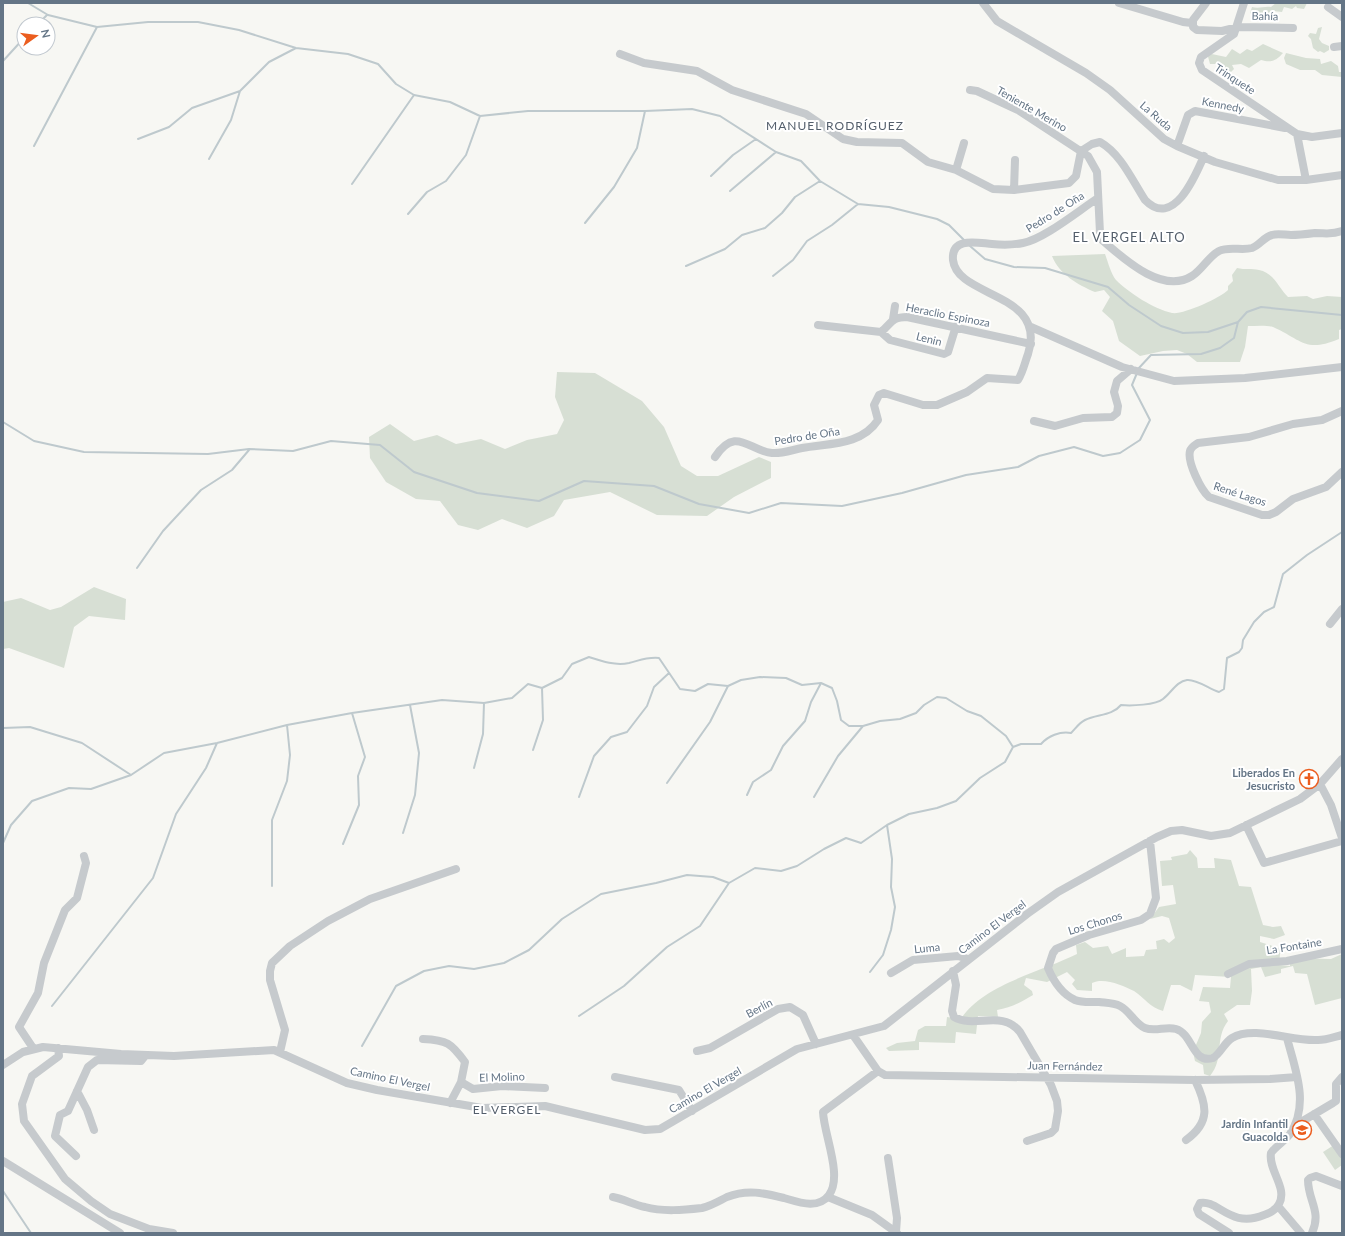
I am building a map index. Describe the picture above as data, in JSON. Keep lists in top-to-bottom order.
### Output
{
  "streets": {
    "street": [
      "Bahía",
      "Trinquete",
      "Kennedy",
      "Teniente Merino",
      "La Ruda",
      "Pedro de Oña",
      "Heraclio Espinoza",
      "Lenin",
      "René Lagos",
      "Los Chonos",
      "Camino El Vergel",
      "La Fontaine",
      "Luma",
      "Berlín",
      "Juan Fernández",
      "El Molino"
    ]
  },
  "crossings": [
    ["Bahía", "Trinquete"],
    ["Trinquete", "Kennedy"],
    ["Kennedy", "La Ruda"],
    ["Teniente Merino", "Pedro de Oña"],
    ["Pedro de Oña", "Heraclio Espinoza"],
    ["Heraclio Espinoza", "Lenin"],
    ["Los Chonos", "Camino El Vergel"],
    ["Camino El Vergel", "Luma"],
    ["Camino El Vergel", "Berlín"]
  ],
  "districts": ["MANUEL RODRÍGUEZ", "EL VERGEL ALTO", "EL VERGEL"],
  "places": {
    "church": ["Liberados En Jesucristo"],
    "school or university": ["Jardín Infantil Guacolda"]
  },
  "north": "right"
}
